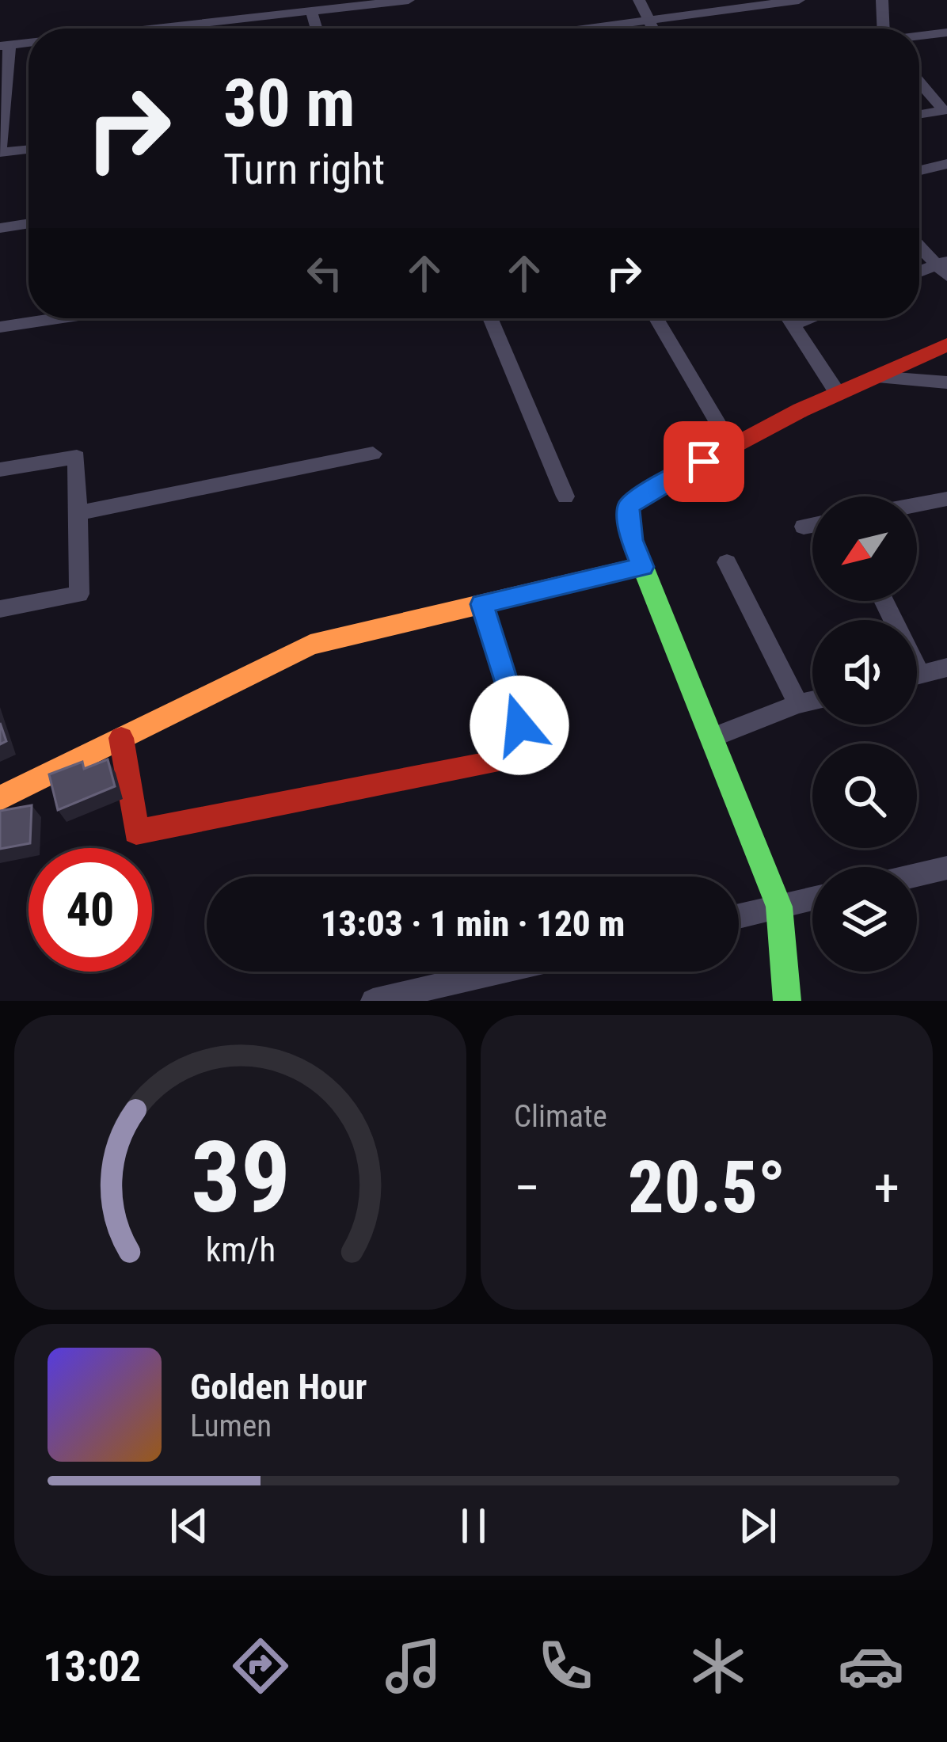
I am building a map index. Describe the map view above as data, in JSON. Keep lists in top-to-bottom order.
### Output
{
  "north": "bottom left",
  "page": {
    "turn": ["30 m", "Turn right"],
    "limit": "40",
    "trip": "13:03 · 1 min · 120 m",
    "tile": "Climate",
    "heat": ["−", "20.5°", "+"],
    "song": ["Golden Hour", "Lumen"],
    "tabs": "13:02",
    "gauge": ["39", "km/h"]
  }
}
